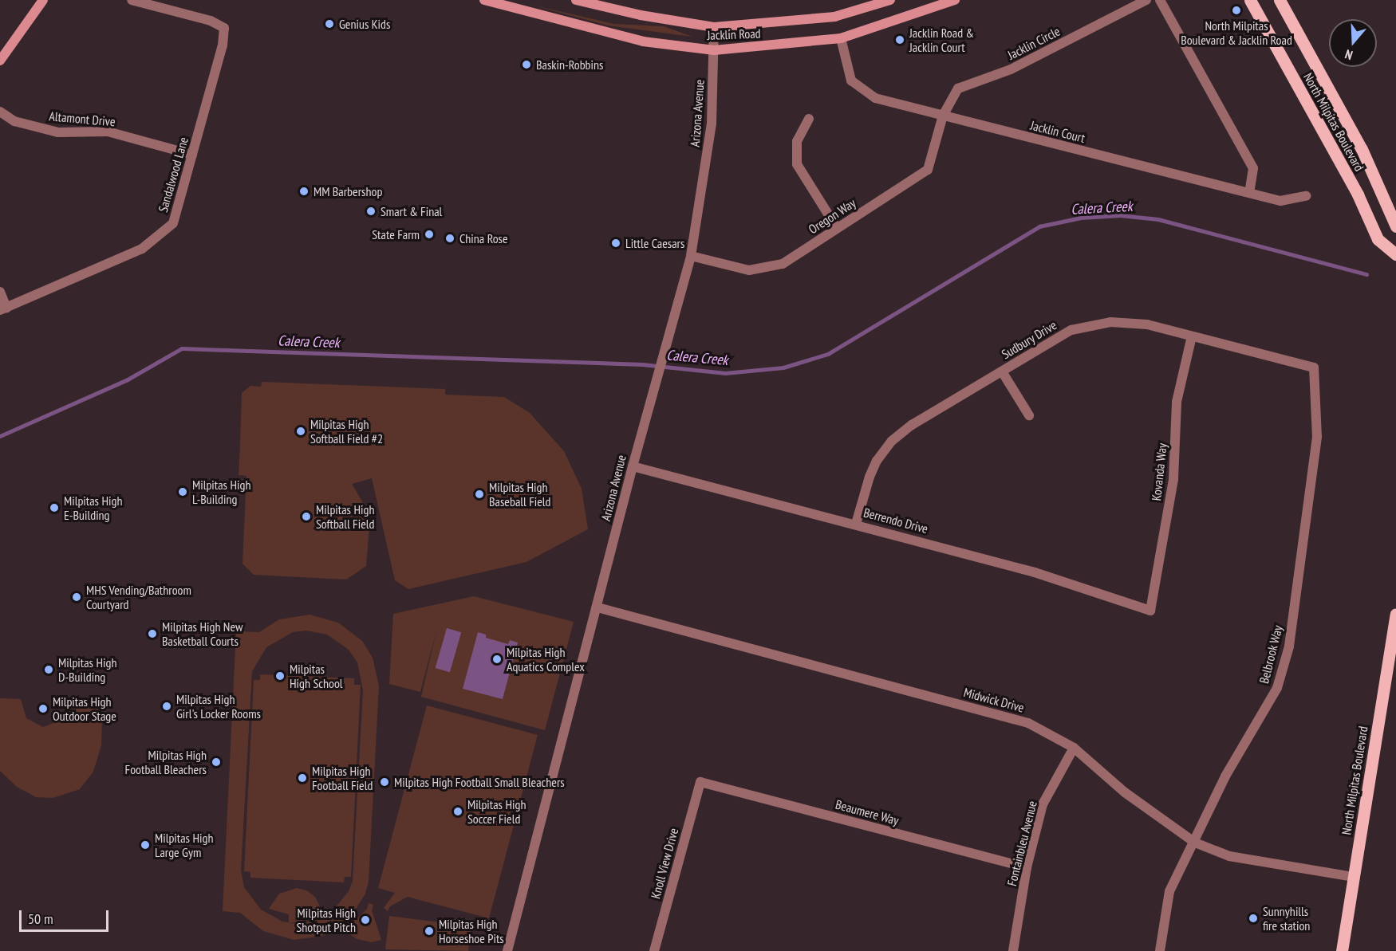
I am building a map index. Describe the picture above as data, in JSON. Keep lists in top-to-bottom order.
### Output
{
  "streets": {
    "main road": ["Jacklin Road", "North Milpitas Boulevard"],
    "street": [
      "Jacklin Circle",
      "Arizona Avenue",
      "Altamont Drive",
      "Jacklin Court",
      "Sandalwood Lane",
      "Oregon Way",
      "Sudbury Drive",
      "Kovanda Way",
      "Berrendo Drive",
      "Belbrook Way",
      "Midwick Drive",
      "Beaumere Way",
      "Fontainbleu Avenue",
      "Knoll View Drive"
    ]
  },
  "crossings": [
    ["Jacklin Road", "Arizona Avenue"],
    ["Jacklin Road", "Jacklin Court"],
    ["Jacklin Circle", "Jacklin Court"],
    ["Jacklin Circle", "Oregon Way"],
    ["Arizona Avenue", "Oregon Way"],
    ["Arizona Avenue", "Berrendo Drive"],
    ["Arizona Avenue", "Midwick Drive"],
    ["Altamont Drive", "Sandalwood Lane"],
    ["North Milpitas Boulevard", "Midwick Drive"],
    ["Jacklin Court", "Oregon Way"],
    ["Sudbury Drive", "Kovanda Way"],
    ["Sudbury Drive", "Berrendo Drive"],
    ["Sudbury Drive", "Belbrook Way"],
    ["Kovanda Way", "Berrendo Drive"],
    ["Belbrook Way", "Midwick Drive"],
    ["Midwick Drive", "Fontainbleu Avenue"],
    ["Beaumere Way", "Fontainbleu Avenue"],
    ["Beaumere Way", "Knoll View Drive"]
  ],
  "water": ["Calera Creek"],
  "places": [
    "North Milpitas Boulevard & Jacklin Road",
    "Genius Kids",
    "Jacklin Road & Jacklin Court",
    "Baskin-Robbins",
    "MM Barbershop",
    "Smart & Final",
    "State Farm",
    "China Rose",
    "Little Caesars",
    "Milpitas High Softball Field #2",
    "Milpitas High L-Building",
    "Milpitas High Baseball Field",
    "Milpitas High E-Building",
    "Milpitas High Softball Field",
    "MHS Vending/Bathroom Courtyard",
    "Milpitas High New Basketball Courts",
    "Milpitas High Aquatics Complex",
    "Milpitas High D-Building",
    "Milpitas High School",
    "Milpitas High Girl's Locker Rooms",
    "Milpitas High Outdoor Stage",
    "Milpitas High Football Bleachers",
    "Milpitas High Football Field",
    "Milpitas High Football Small Bleachers",
    "Milpitas High Soccer Field",
    "Milpitas High Large Gym",
    "Sunnyhills fire station",
    "Milpitas High Shotput Pitch",
    "Milpitas High Horseshoe Pits"
  ],
  "scale_bar": "50 m",
  "north": "bottom"
}
